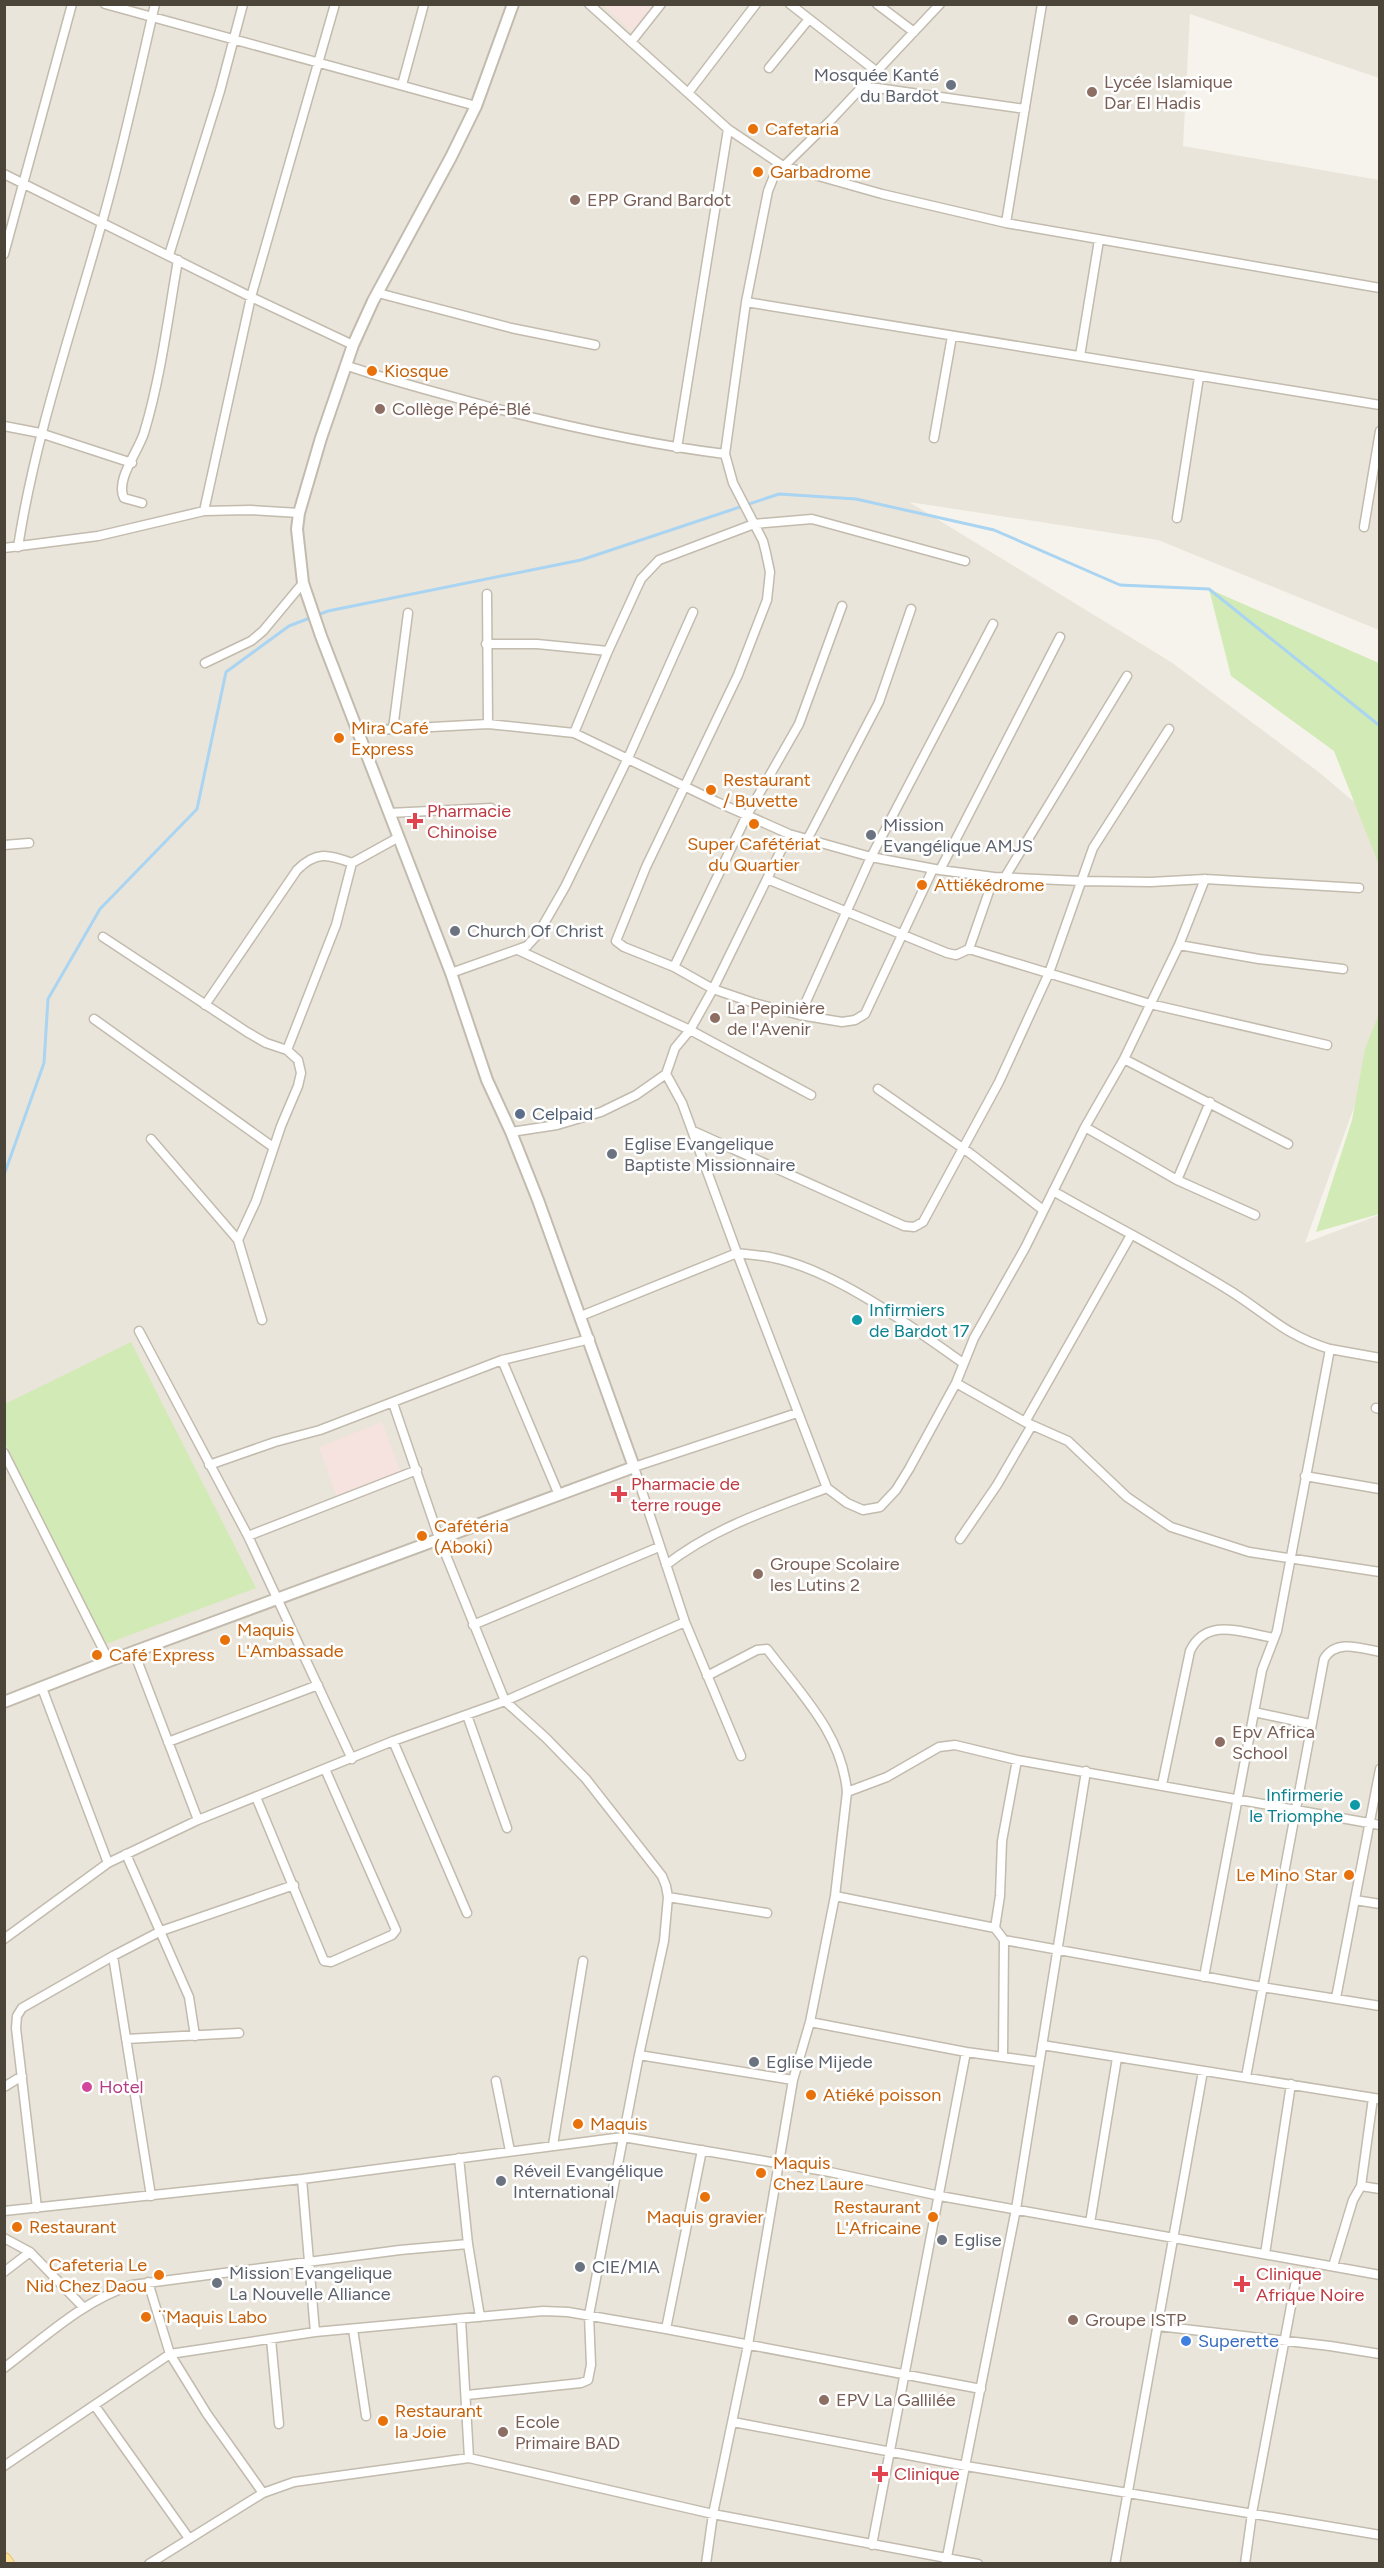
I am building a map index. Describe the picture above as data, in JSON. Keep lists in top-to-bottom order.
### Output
{
  "places": {
    "other": [
      "Mosquée Kanté du Bardot",
      "Lycée Islamique Dar El Hadis",
      "Cafetaria",
      "Garbadrome",
      "EPP Grand Bardot",
      "Kiosque",
      "Collège Pépé-Blé",
      "Mira Café Express",
      "Restaurant / Buvette",
      "Super Cafétériat du Quartier",
      "Mission Evangélique AMJS",
      "Attiékédrome",
      "Church Of Christ",
      "La Pepinière de l'Avenir",
      "Celpaid",
      "Eglise Evangelique Baptiste Missionnaire",
      "Infirmiers de Bardot 17",
      "Cafétéria (Aboki)",
      "Groupe Scolaire les Lutins 2",
      "Maquis L'Ambassade",
      "Café Express",
      "Epv Africa School",
      "Infirmerie le Triomphe",
      "Le Mino Star",
      "Eglise Mijede",
      "Hotel",
      "Atiéké poisson",
      "Maquis",
      "Maquis Chez Laure",
      "Réveil Evangélique International",
      "Maquis gravier",
      "Restaurant L'Africaine",
      "Restaurant",
      "Eglise",
      "CIE/MIA",
      "Cafeteria Le Nid Chez Daou",
      "Mission Evangelique La Nouvelle Alliance",
      "¨Maquis Labo",
      "Groupe ISTP",
      "Superette",
      "EPV La Gallilée",
      "Restaurant la Joie",
      "Ecole Primaire BAD"
    ],
    "health": [
      "Pharmacie Chinoise",
      "Pharmacie de terre rouge",
      "Clinique Afrique Noire",
      "Clinique"
    ]
  }
}
